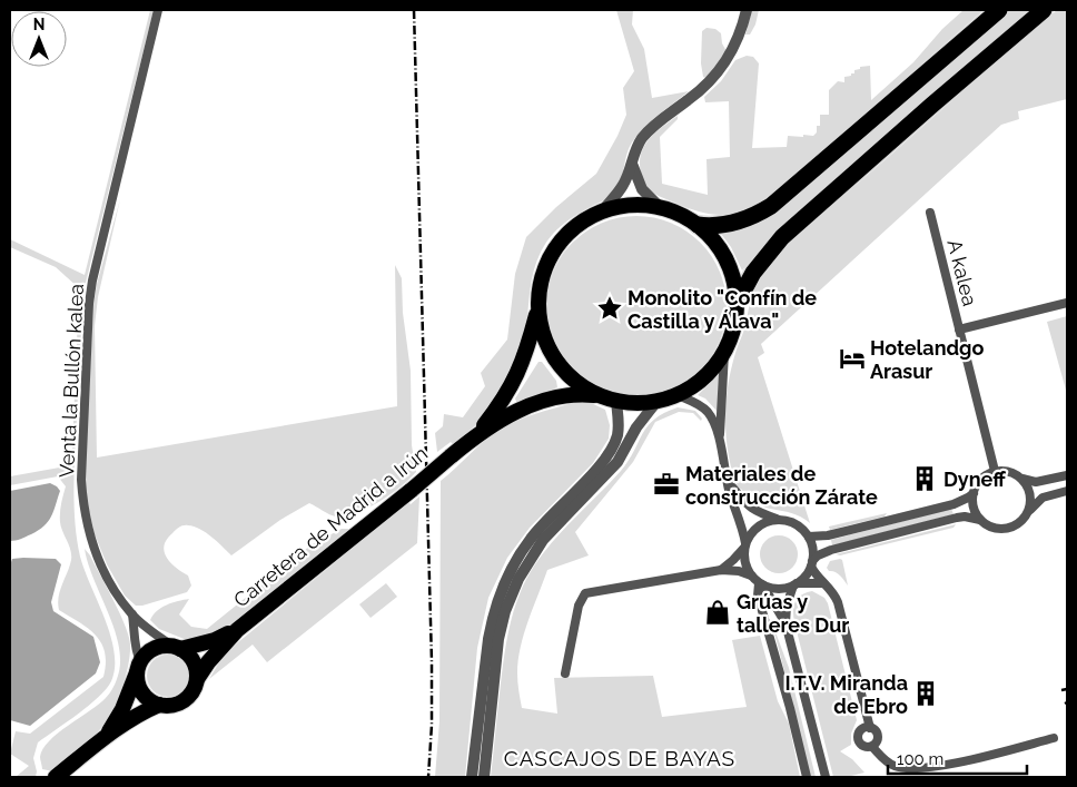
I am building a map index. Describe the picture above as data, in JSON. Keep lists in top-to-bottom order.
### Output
{
  "streets": {
    "highway": ["Carretera de Madrid a Irún"],
    "street": ["A kalea", "Venta la Bullón kalea"]
  },
  "districts": ["CASCAJOS DE BAYAS"],
  "places": {
    "place": ["Monolito \"Confín de Castilla y Álava\""],
    "hotel": ["Hotelandgo Arasur"],
    "building": ["Dyneff", "I.T.V. Miranda de Ebro"],
    "office": ["Materiales de construcción Zárate"],
    "shop": ["Grúas y talleres Dur"]
  },
  "scale_bar": "100 m",
  "north": "top"
}
